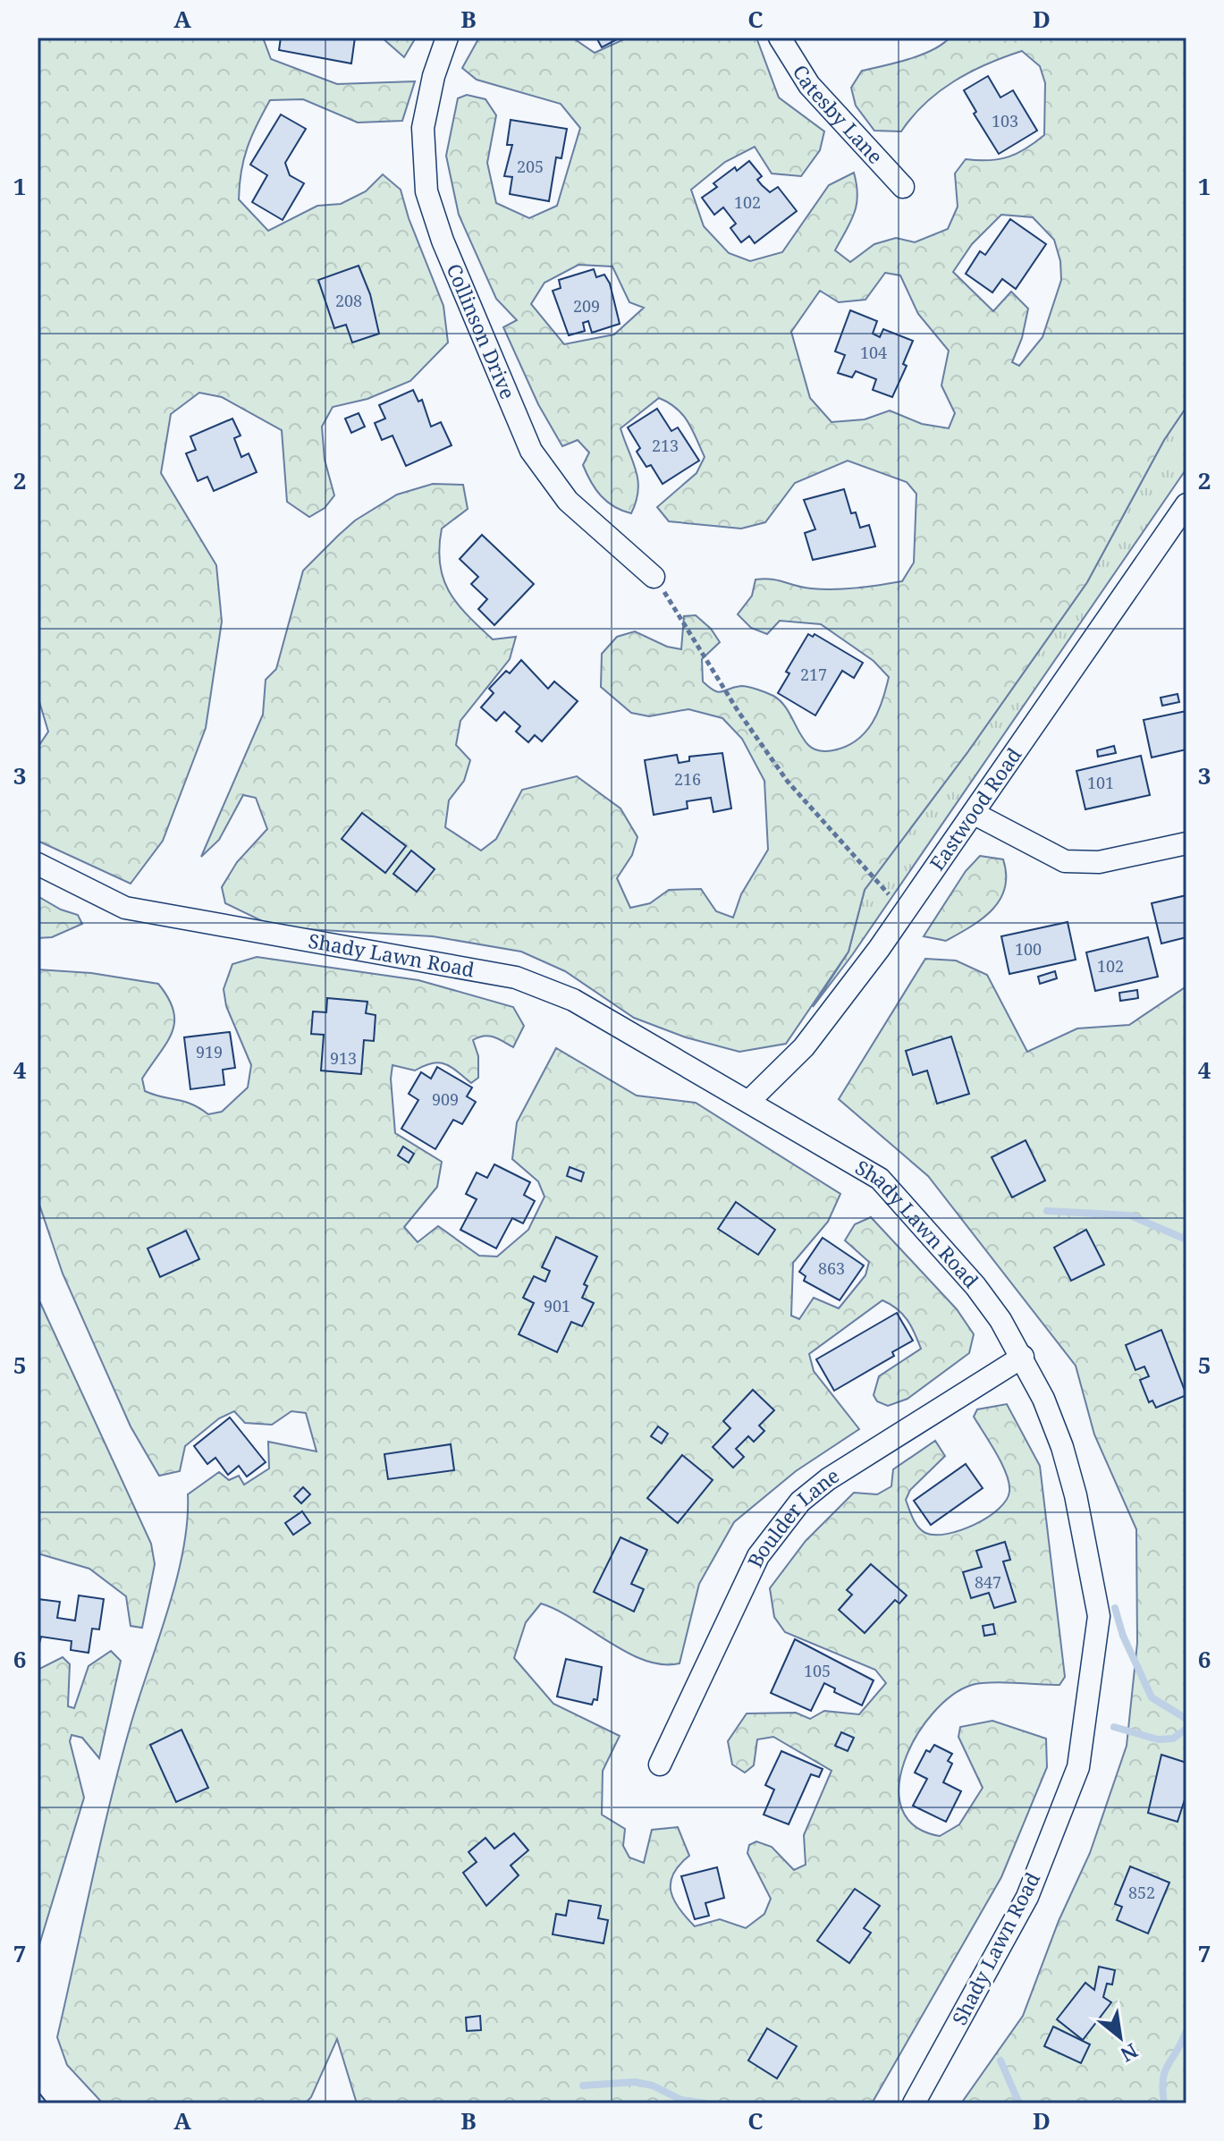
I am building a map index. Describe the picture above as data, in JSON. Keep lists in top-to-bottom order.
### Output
{
  "streets": {
    "street": [
      "Catesby Lane",
      "Collinson Drive",
      "Eastwood Road",
      "Shady Lawn Road",
      "Boulder Lane"
    ]
  },
  "crossings": [
    ["Eastwood Road", "Shady Lawn Road"],
    ["Shady Lawn Road", "Boulder Lane"]
  ],
  "house_numbers": [
    "103",
    "205",
    "102",
    "208",
    "209",
    "104",
    "213",
    "217",
    "216",
    "101",
    "100",
    "102",
    "919",
    "913",
    "909",
    "863",
    "901",
    "847",
    "105",
    "852"
  ],
  "north": "bottom right",
  "grid": {
    "columns": [
      "A",
      "B",
      "C",
      "D"
    ],
    "rows": [
      "1",
      "2",
      "3",
      "4",
      "5",
      "6",
      "7"
    ]
  }
}
